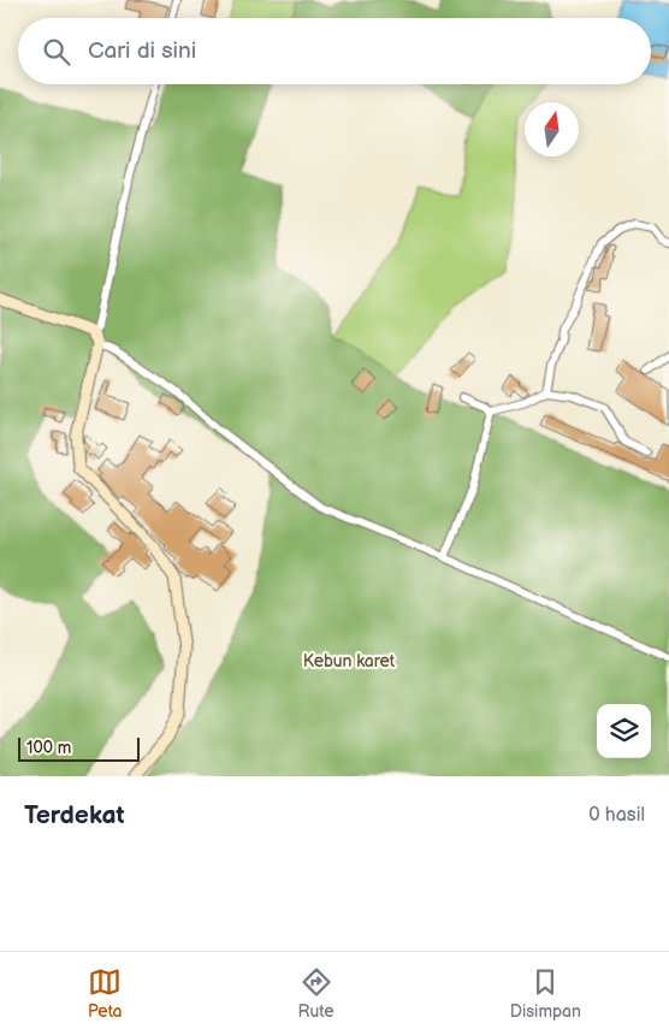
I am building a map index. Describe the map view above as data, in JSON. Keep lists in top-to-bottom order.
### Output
{
  "parks": ["Kebun karet"],
  "scale_bar": "100 m",
  "north": "top",
  "page": {
    "search": "Cari di sini",
    "scale": "100 m",
    "heading": ["Terdekat", "0 hasil"],
    "nav": ["Peta", "Rute", "Disimpan"]
  }
}
